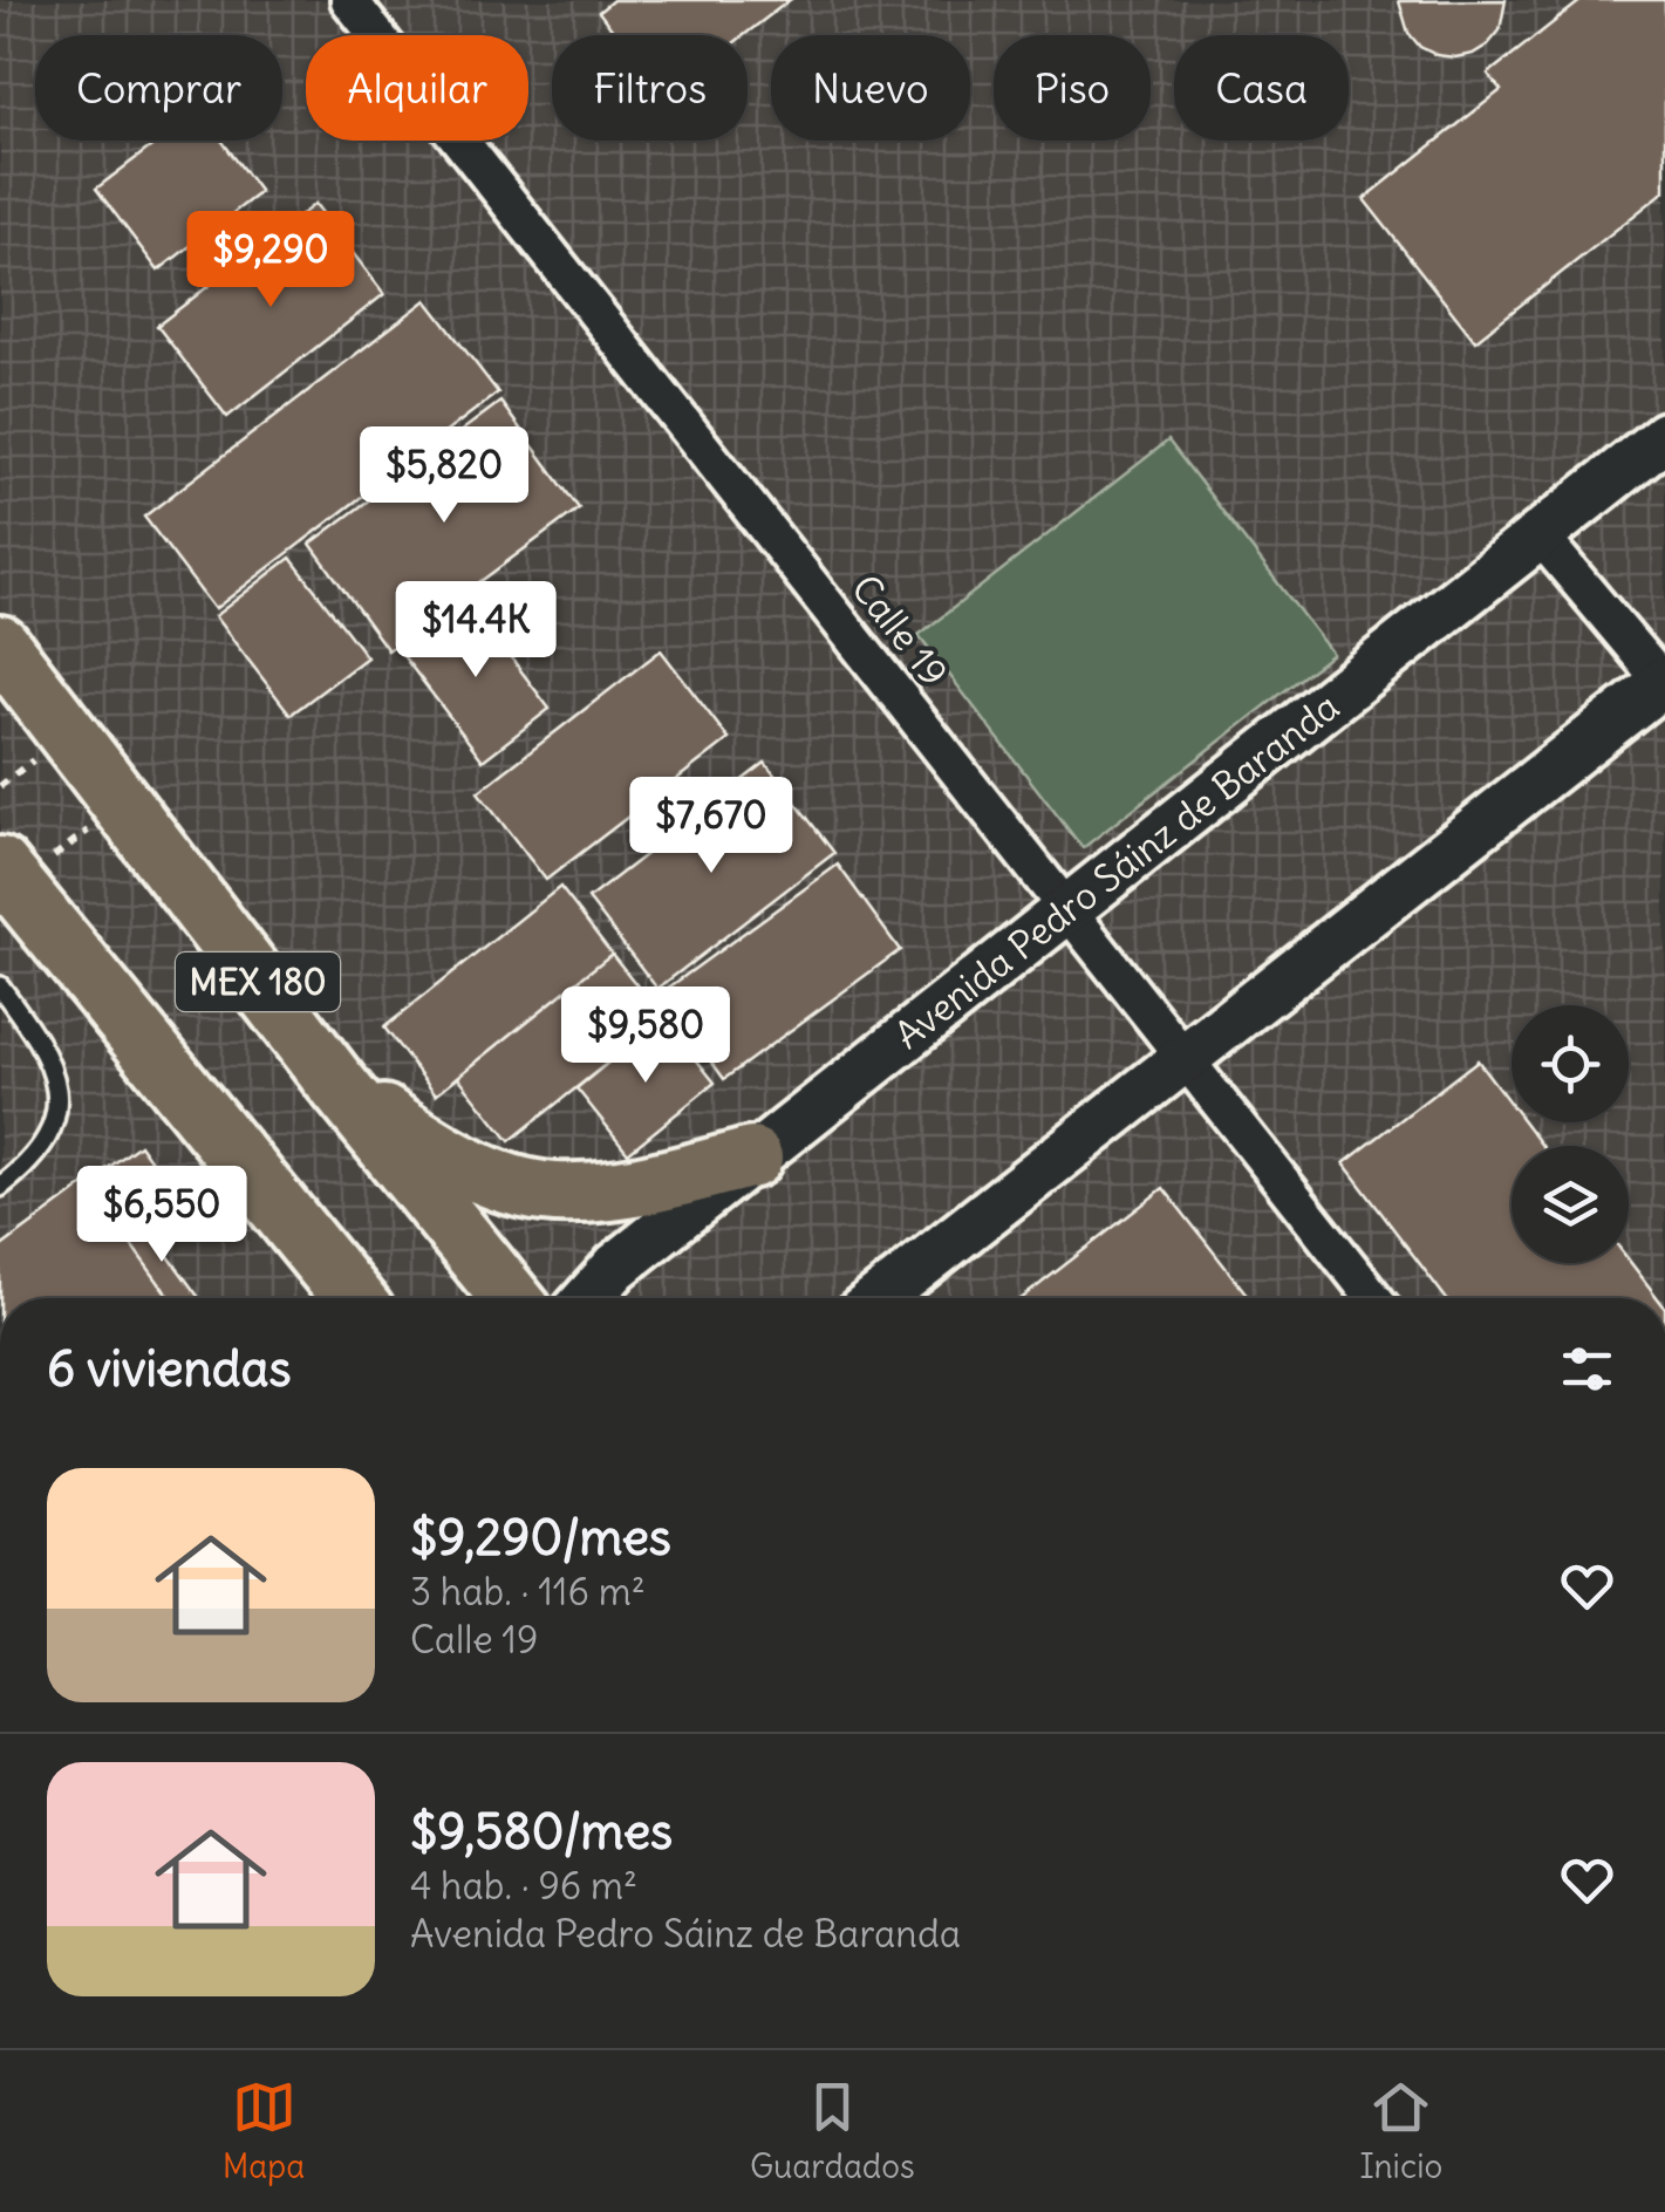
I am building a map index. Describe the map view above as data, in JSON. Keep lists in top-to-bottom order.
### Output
{
  "streets": {
    "main road": ["MEX 180"],
    "street": ["Calle 19", "Avenida Pedro Sáinz de Baranda"]
  },
  "crossings": [
    ["Calle 19", "Avenida Pedro Sáinz de Baranda"]
  ],
  "page": {
    "chip": [
      "Comprar",
      "Alquilar",
      "Filtros",
      "Nuevo",
      "Piso",
      "Casa"
    ],
    "price": [
      "$9,290",
      "$5,820",
      "$14.4K",
      "$7,670",
      "$9,580",
      "$6,550"
    ],
    "heading": "6 viviendas",
    "list": [
      {
        "name": "$9,290/mes",
        "note": "3 hab. · 116 m² · Calle 19"
      },
      {
        "name": "$9,580/mes",
        "note": "4 hab. · 96 m² · Avenida Pedro Sáinz de Baranda"
      }
    ],
    "tabs": ["Mapa", "Guardados", "Inicio"]
  }
}
